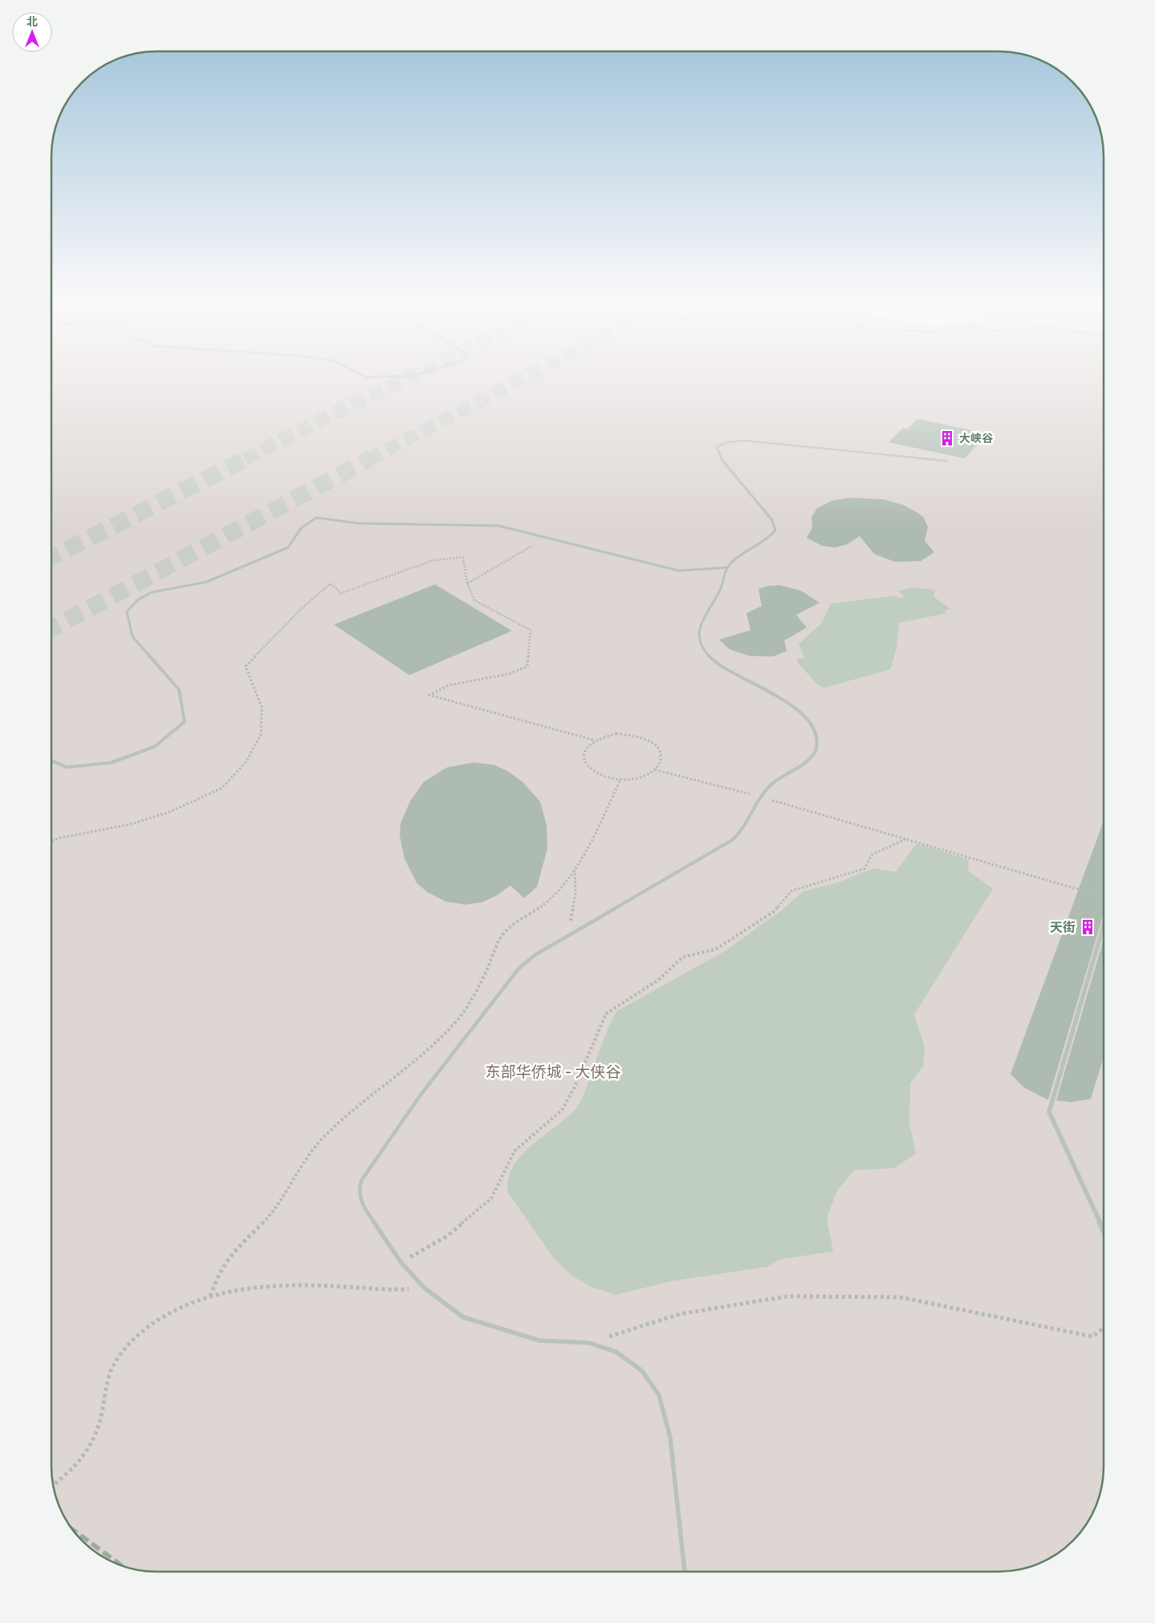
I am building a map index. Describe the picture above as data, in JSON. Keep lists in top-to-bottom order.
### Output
{
  "parks": ["东部华侨城 - 大侠谷"],
  "places": {
    "building": ["大峡谷", "天街"]
  },
  "north": "top"
}
